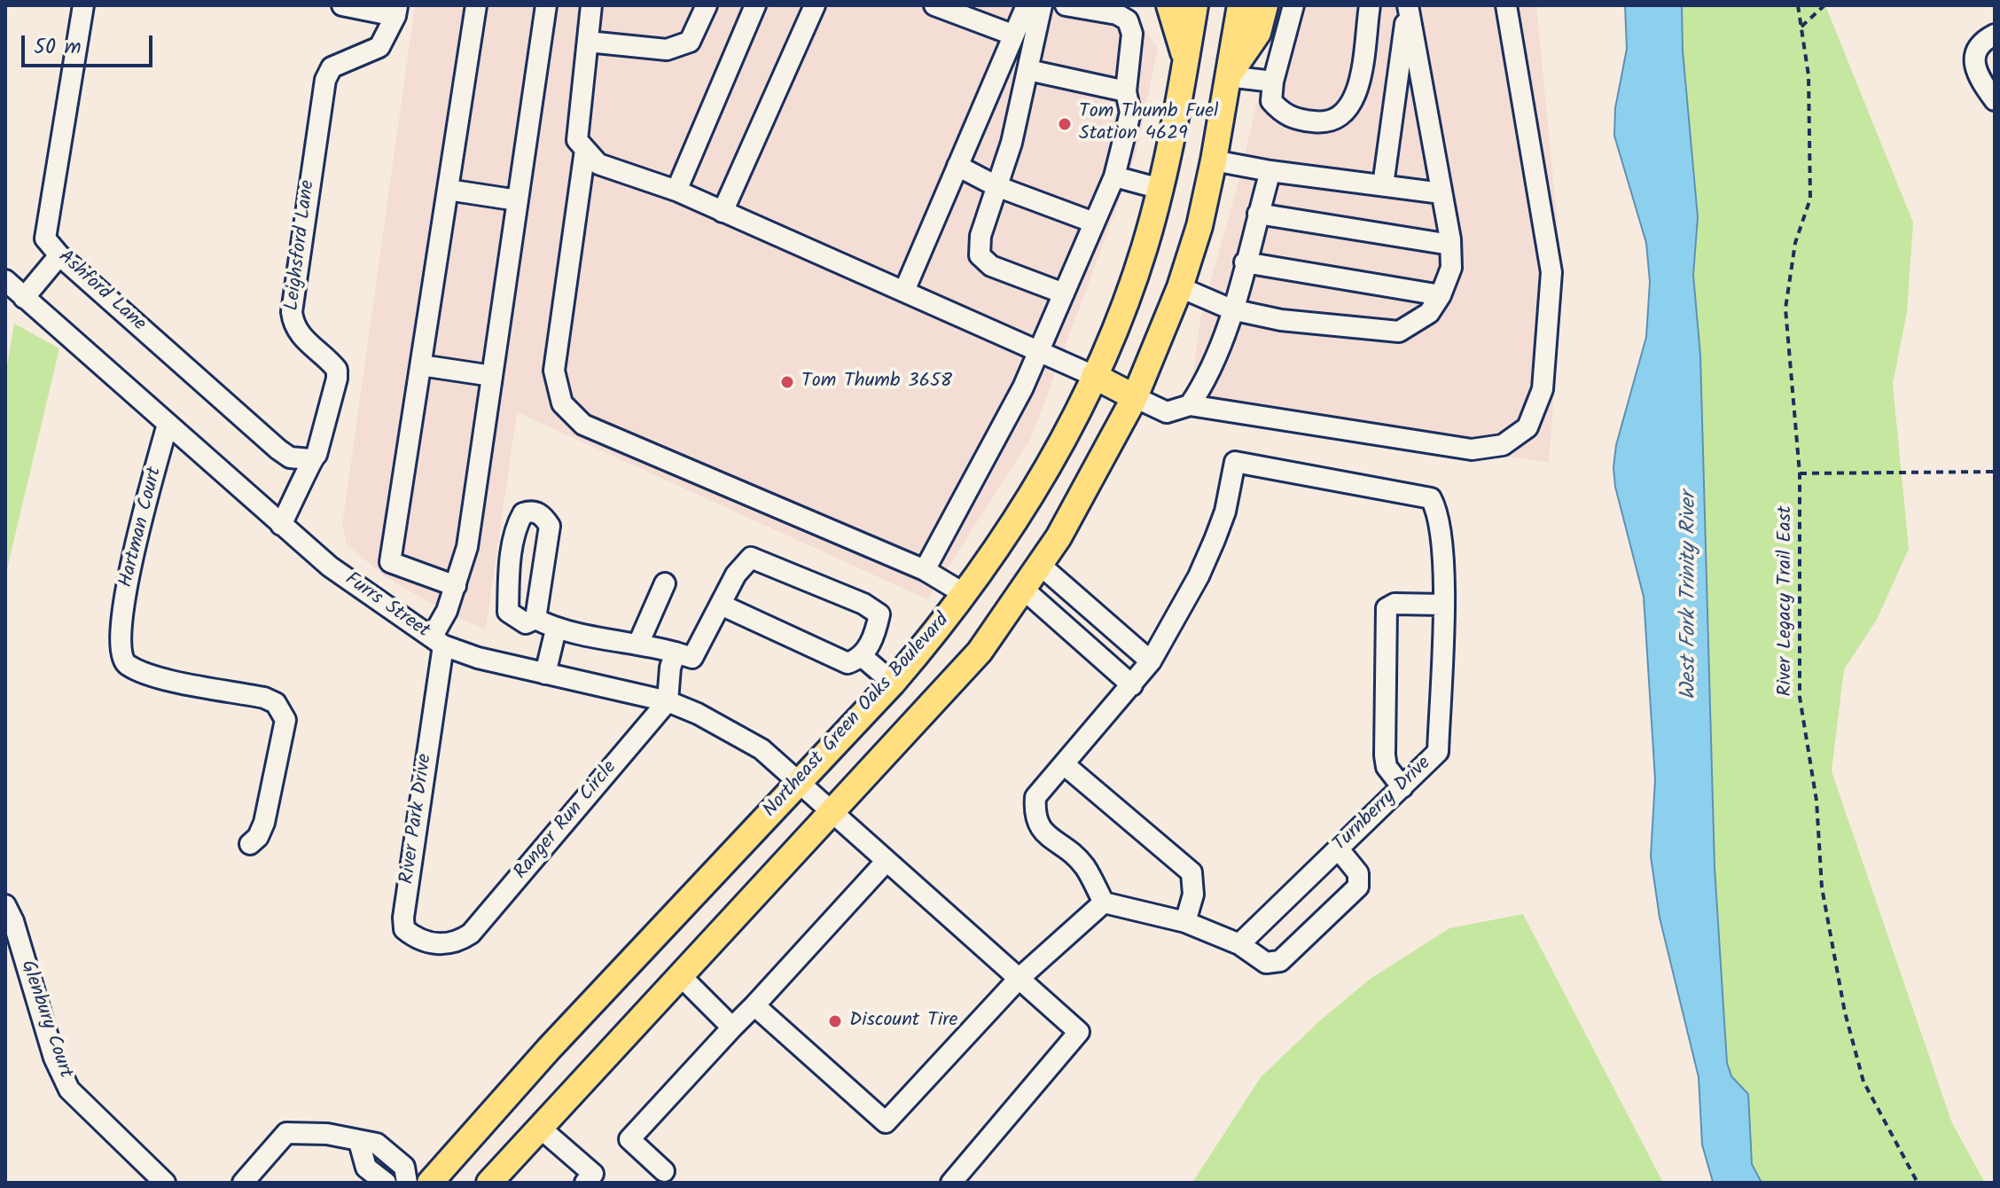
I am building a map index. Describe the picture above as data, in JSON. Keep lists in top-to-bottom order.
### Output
{
  "streets": {
    "main road": ["Northeast Green Oaks Boulevard"],
    "street": [
      "Leighsford Lane",
      "Ashford Lane",
      "Hartman Court",
      "Furrs Street",
      "Turnberry Drive",
      "River Park Drive",
      "Ranger Run Circle",
      "Glenbury Court"
    ],
    "path": ["River Legacy Trail East"]
  },
  "crossings": [
    ["Leighsford Lane", "Ashford Lane"],
    ["Leighsford Lane", "Furrs Street"],
    ["Hartman Court", "Furrs Street"],
    ["Furrs Street", "Northeast Green Oaks Boulevard"],
    ["Furrs Street", "River Park Drive"],
    ["Furrs Street", "Ranger Run Circle"],
    ["River Park Drive", "Ranger Run Circle"]
  ],
  "water": ["West Fork Trinity River"],
  "places": ["Tom Thumb Fuel Station 4629", "Tom Thumb 3658", "Discount Tire"],
  "scale_bar": "50 m"
}
